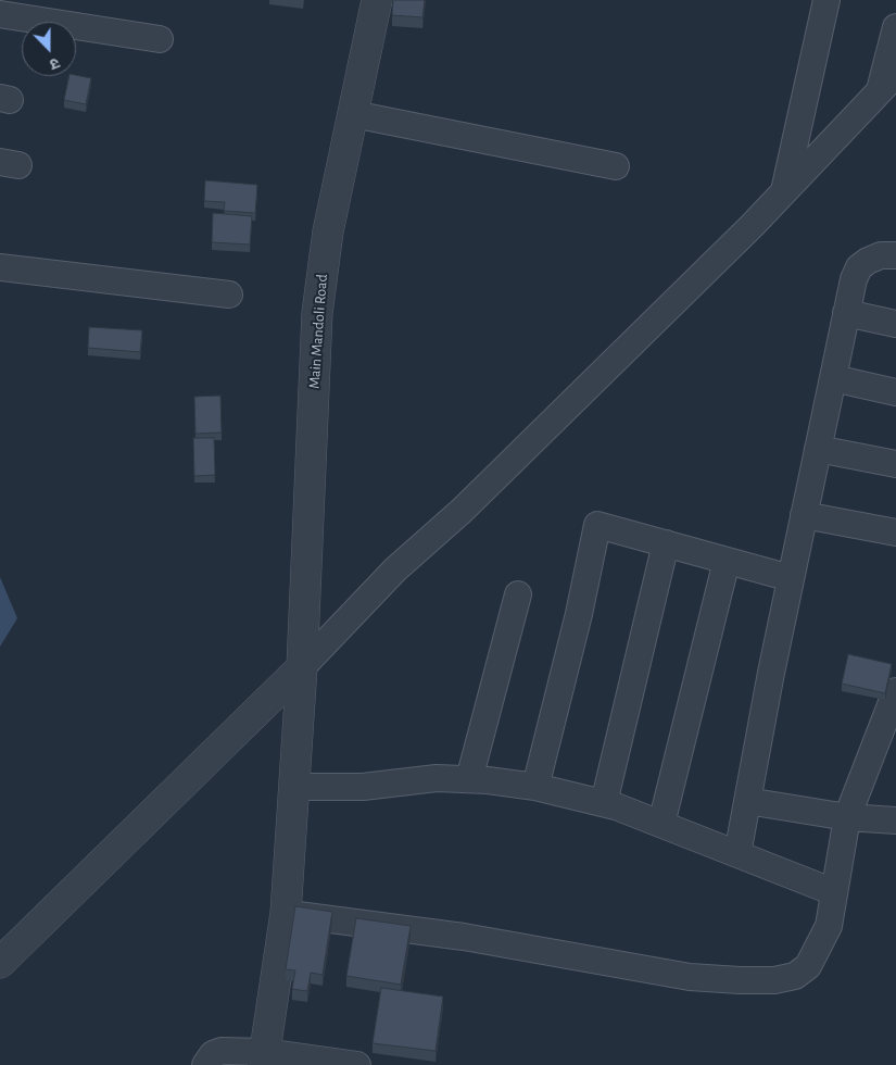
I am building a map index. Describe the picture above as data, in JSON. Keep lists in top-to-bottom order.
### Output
{
  "streets": {
    "street": ["Main Mandoli Road"]
  },
  "north": "bottom"
}
